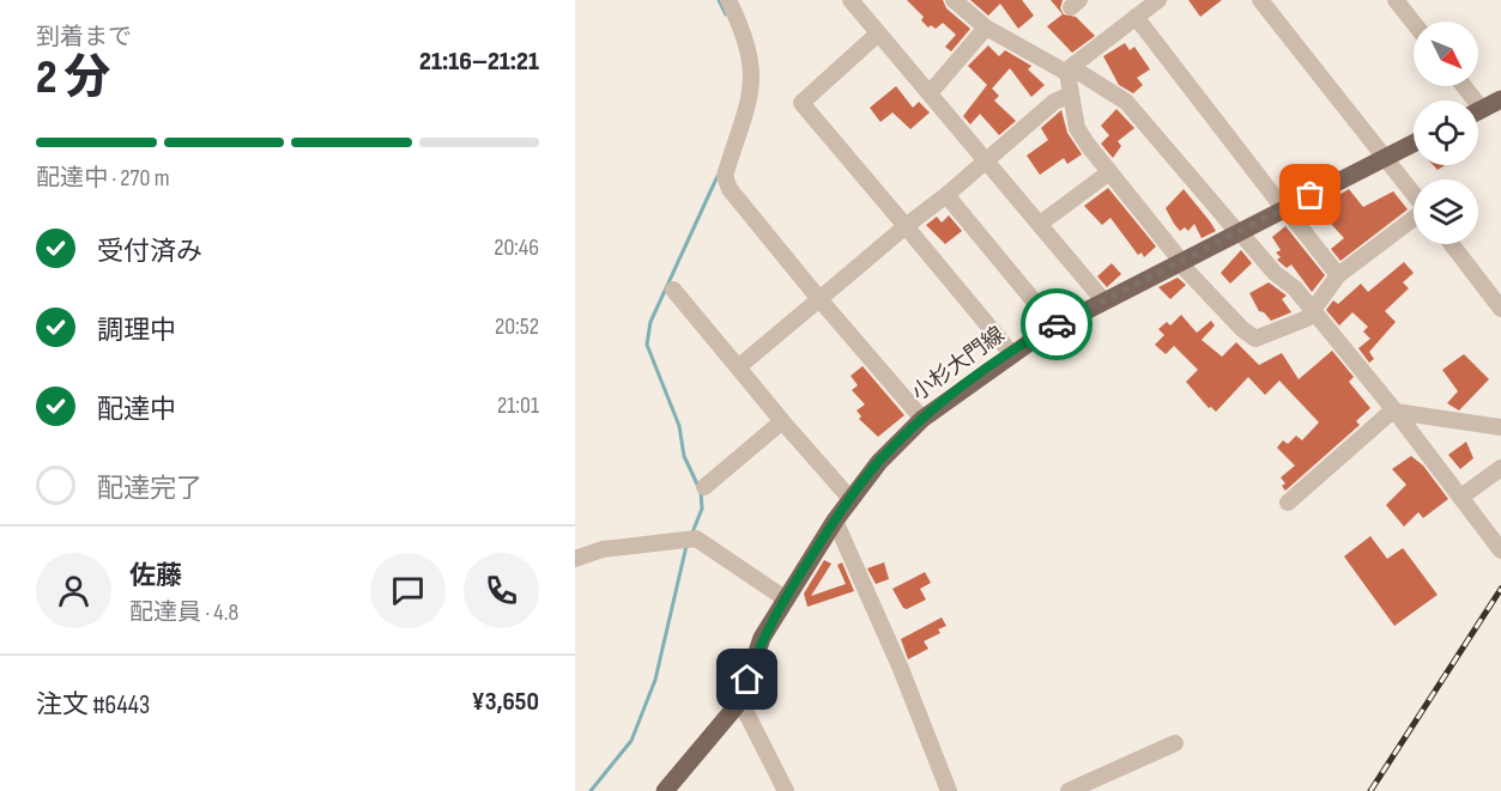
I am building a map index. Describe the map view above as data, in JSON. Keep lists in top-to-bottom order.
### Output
{
  "streets": {
    "main road": ["小杉大門線"]
  },
  "north": "bottom right",
  "page": {
    "heading": ["2 分", "到着まで", "21:16–21:21"],
    "panel": [
      "佐藤",
      "配達員 · 4.8",
      "注文 #6443",
      "¥3,650"
    ],
    "bar": "配達中 · 270 m",
    "list": [
      ["受付済み", "20:46"],
      ["調理中", "20:52"],
      ["配達中", "21:01"],
      "配達完了"
    ]
  }
}
